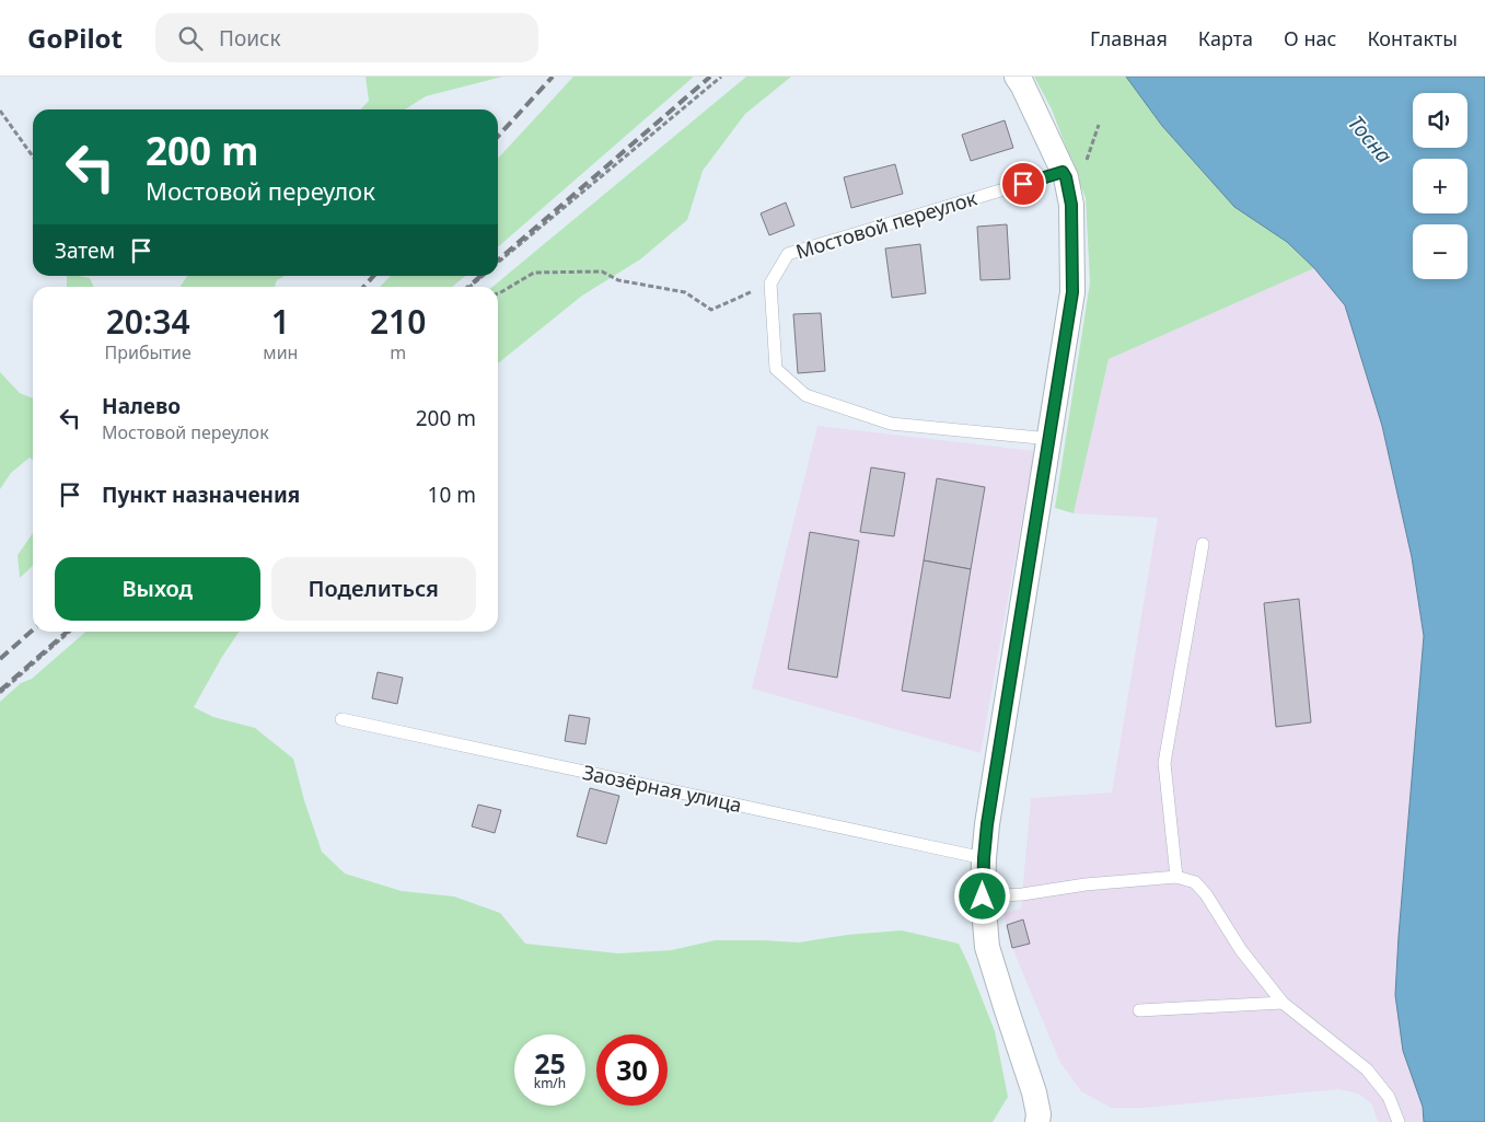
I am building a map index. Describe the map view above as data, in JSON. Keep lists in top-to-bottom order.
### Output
{
  "streets": {
    "lane": ["Мостовой переулок", "Заозёрная улица"]
  },
  "water": ["Тосна"],
  "page": {
    "header": "GoPilot",
    "search": "Поиск",
    "nav": [
      "Главная",
      "Карта",
      "О нас",
      "Контакты"
    ],
    "map_buttons": ["+", "−"],
    "turn": ["200 m", "Мостовой переулок"],
    "then": "Затем",
    "eta": [
      "20:34",
      "Прибытие",
      "1",
      "мин",
      "210",
      "m"
    ],
    "list": [
      {
        "name": "Налево",
        "note": "Мостовой переулок",
        "value": "200 m"
      },
      {
        "name": "Пункт назначения",
        "value": "10 m"
      }
    ],
    "buttons": ["Выход", "Поделиться"],
    "speed": "25 km/h",
    "limit": "30"
  }
}
